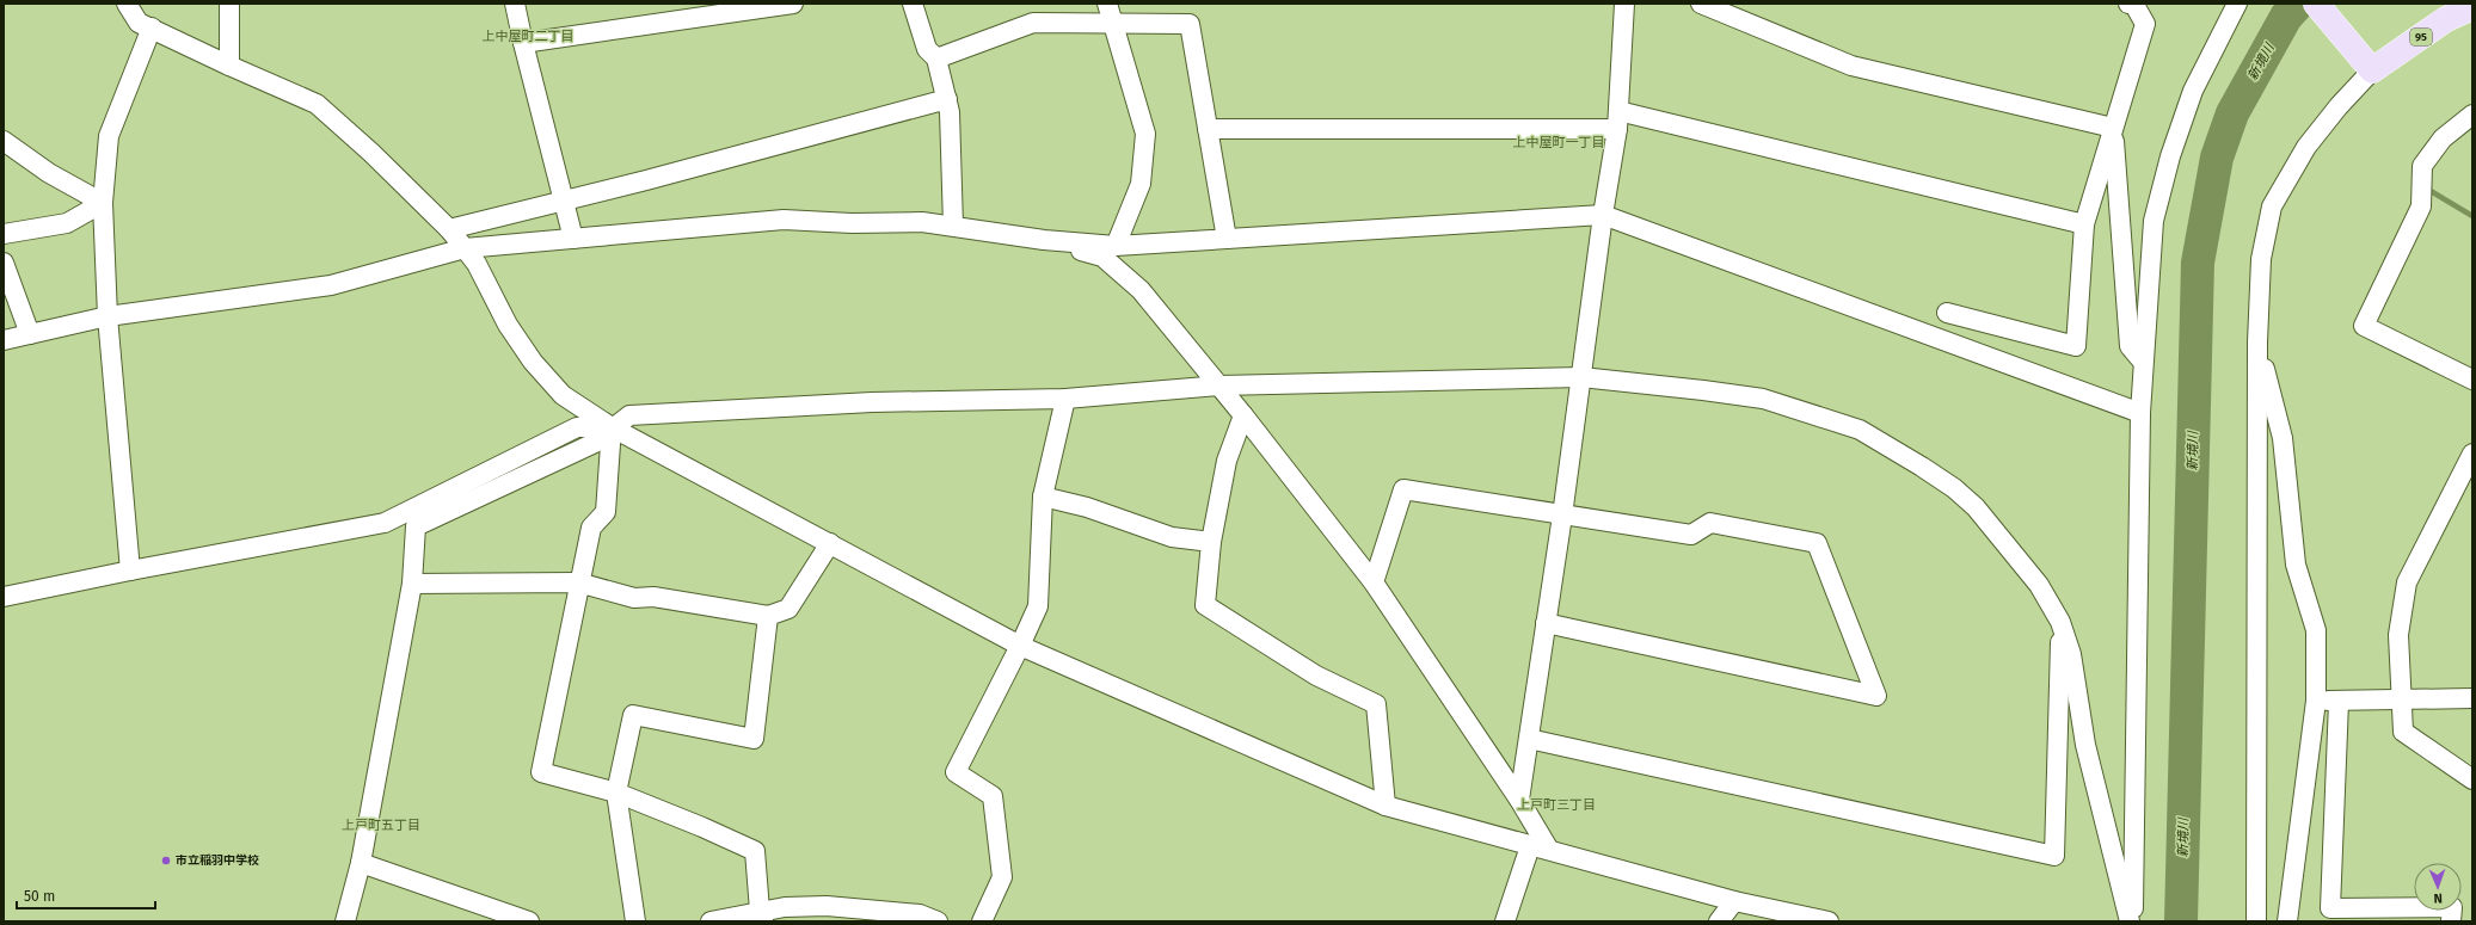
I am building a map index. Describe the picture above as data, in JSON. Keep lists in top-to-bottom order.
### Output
{
  "streets": {
    "main road": ["95"]
  },
  "districts": [
    "上中屋町二丁目",
    "上中屋町一丁目",
    "上戸町三丁目",
    "上戸町五丁目"
  ],
  "water": ["新境川"],
  "places": ["市立稲羽中学校"],
  "scale_bar": "50 m",
  "north": "bottom"
}
